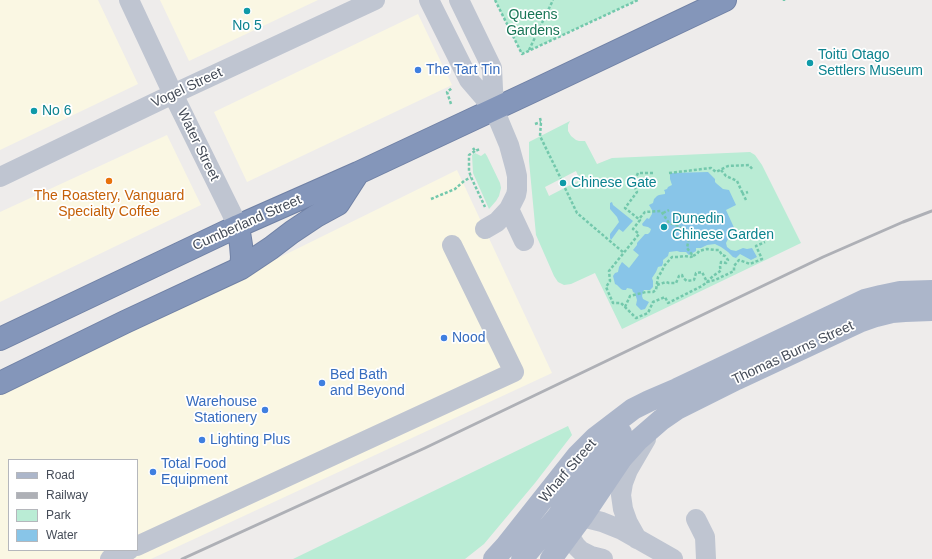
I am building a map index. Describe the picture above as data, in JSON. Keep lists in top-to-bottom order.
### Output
{
  "streets": {
    "highway": ["Cumberland Street"],
    "main road": ["Thomas Burns Street", "Wharf Street"],
    "street": ["Vogel Street", "Water Street"]
  },
  "crossings": [
    ["Vogel Street", "Water Street"],
    ["Water Street", "Cumberland Street"],
    ["Thomas Burns Street", "Wharf Street"]
  ],
  "parks": ["Queens Gardens"],
  "places": [
    "No 5",
    "Toitū Otago Settlers Museum",
    "The Tart Tin",
    "No 6",
    "The Roastery, Vanguard Specialty Coffee",
    "Chinese Gate",
    "Dunedin Chinese Garden",
    "Nood",
    "Bed Bath and Beyond",
    "Warehouse Stationery",
    "Lighting Plus",
    "Total Food Equipment"
  ],
  "legend": [
    "Road",
    "Railway",
    "Park",
    "Water"
  ]
}
